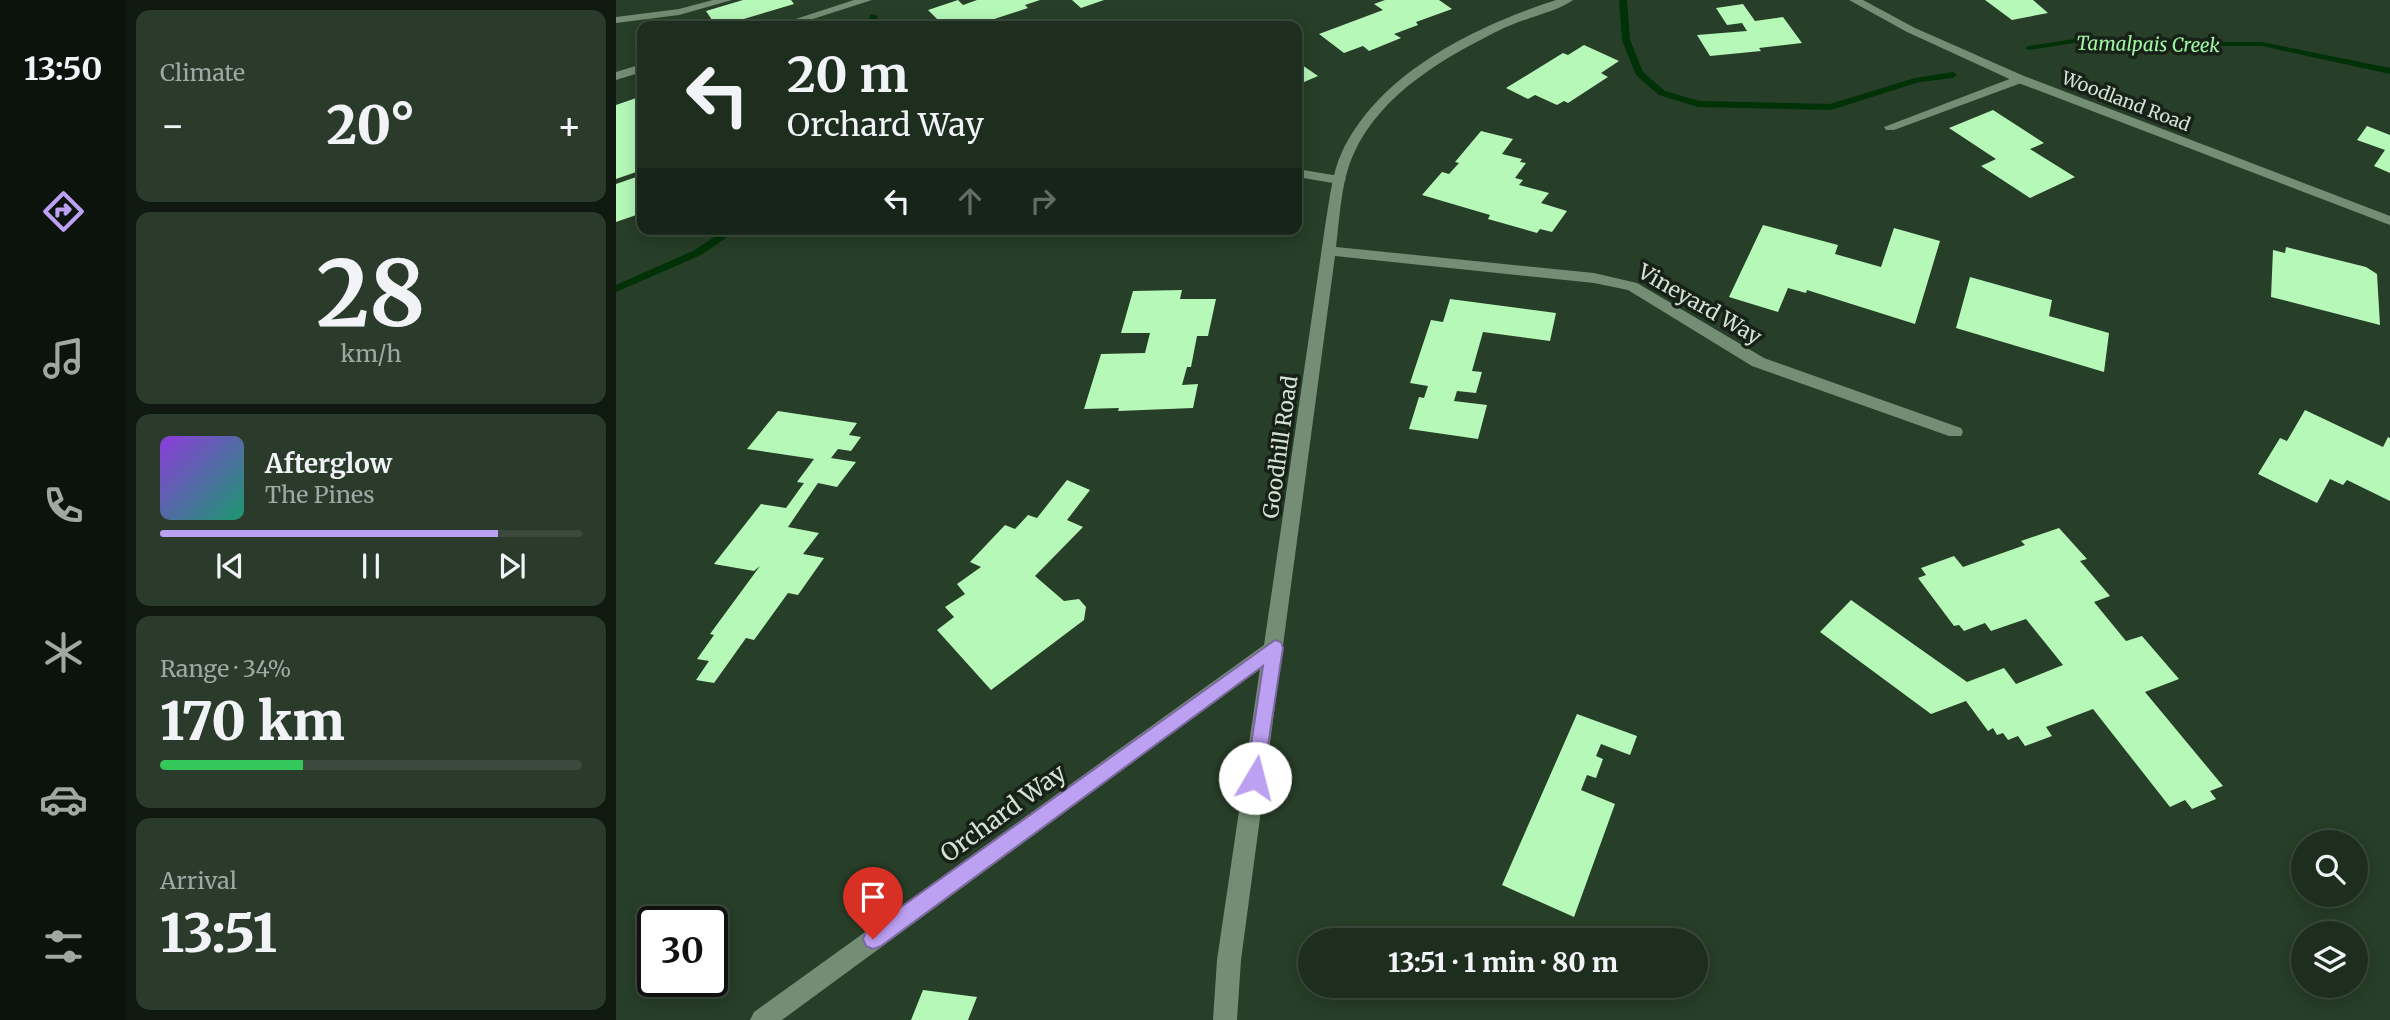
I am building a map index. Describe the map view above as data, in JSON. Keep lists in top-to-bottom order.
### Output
{
  "streets": {
    "street": [
      "Woodland Road",
      "Vineyard Way",
      "Goodhill Road",
      "Orchard Way"
    ]
  },
  "crossings": [
    ["Vineyard Way", "Goodhill Road"],
    ["Goodhill Road", "Orchard Way"]
  ],
  "water": ["Tamalpais Creek"],
  "page": {
    "tabs": "13:50",
    "tile": [
      "Climate",
      ["28", "km/h"],
      ["Range · 34%", "170 km"],
      ["Arrival", "13:51"]
    ],
    "turn": ["20 m", "Orchard Way"],
    "heat": ["−", "20°", "+"],
    "song": ["Afterglow", "The Pines"],
    "limit": "30",
    "trip": "13:51 · 1 min · 80 m"
  }
}
